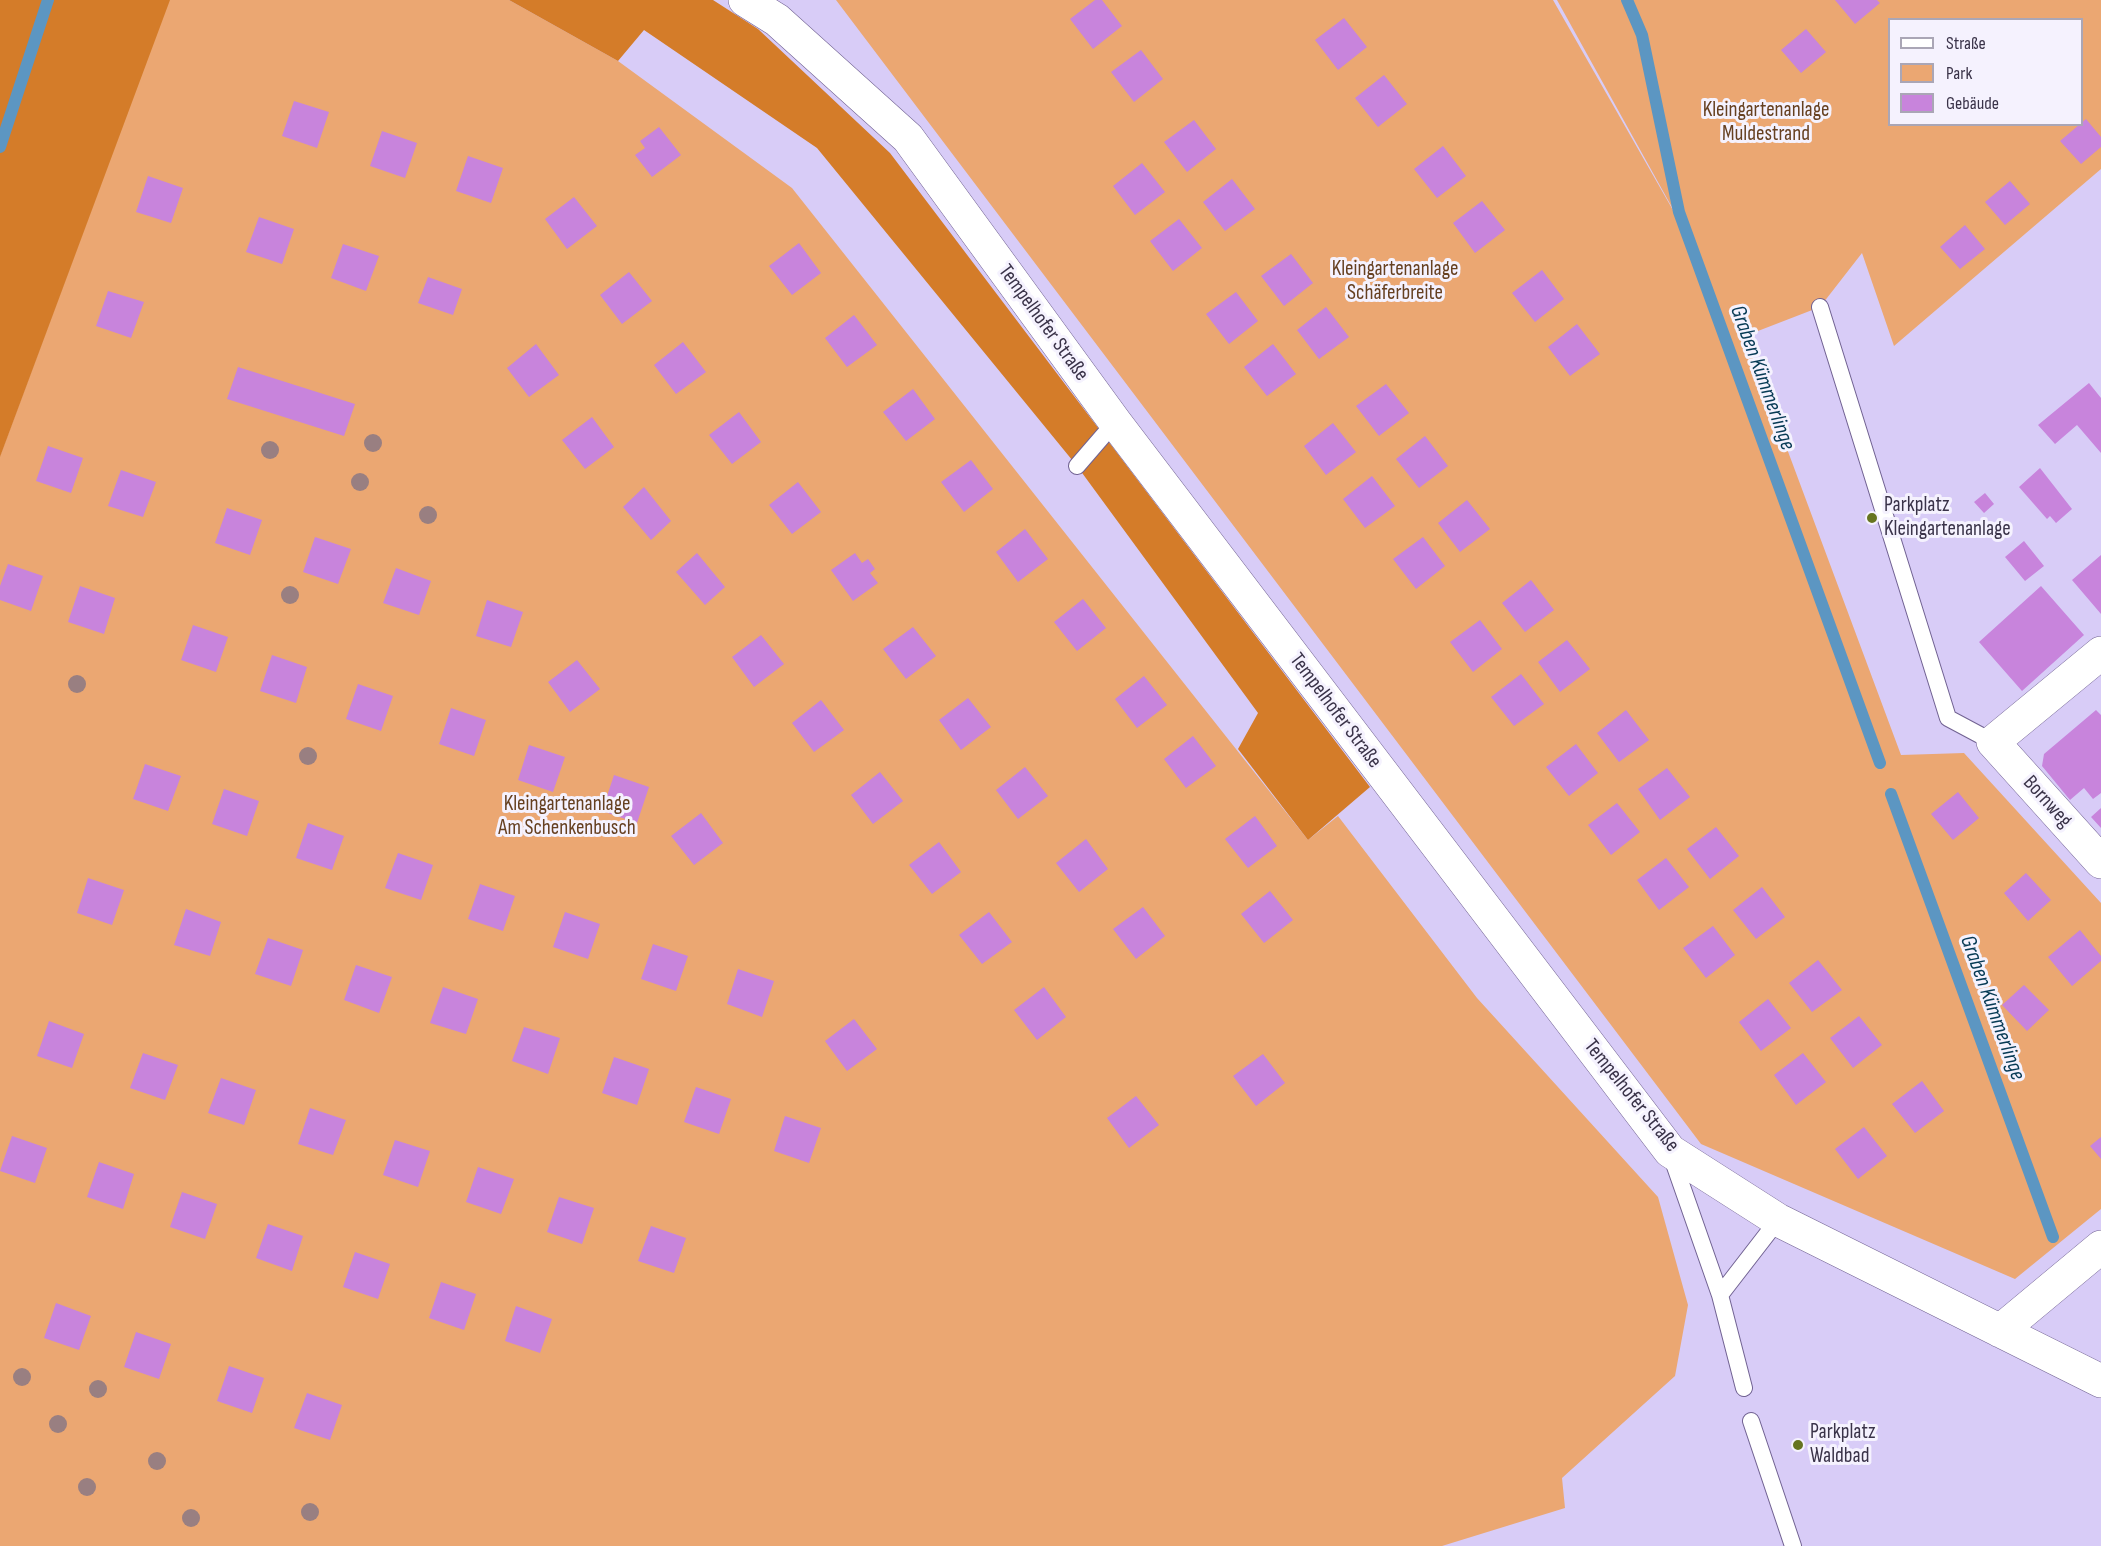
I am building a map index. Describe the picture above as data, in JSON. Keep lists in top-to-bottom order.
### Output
{
  "streets": {
    "street": ["Tempelhofer Straße", "Bornweg"]
  },
  "water": ["Graben Kümmerlinge"],
  "parks": ["Kleingartenanlage Muldestrand", "Kleingartenanlage Schäferbreite", "Kleingartenanlage Am Schenkenbusch"],
  "places": ["Parkplatz Kleingartenanlage", "Parkplatz Waldbad"],
  "legend": ["Straße", "Park", "Gebäude"]
}
